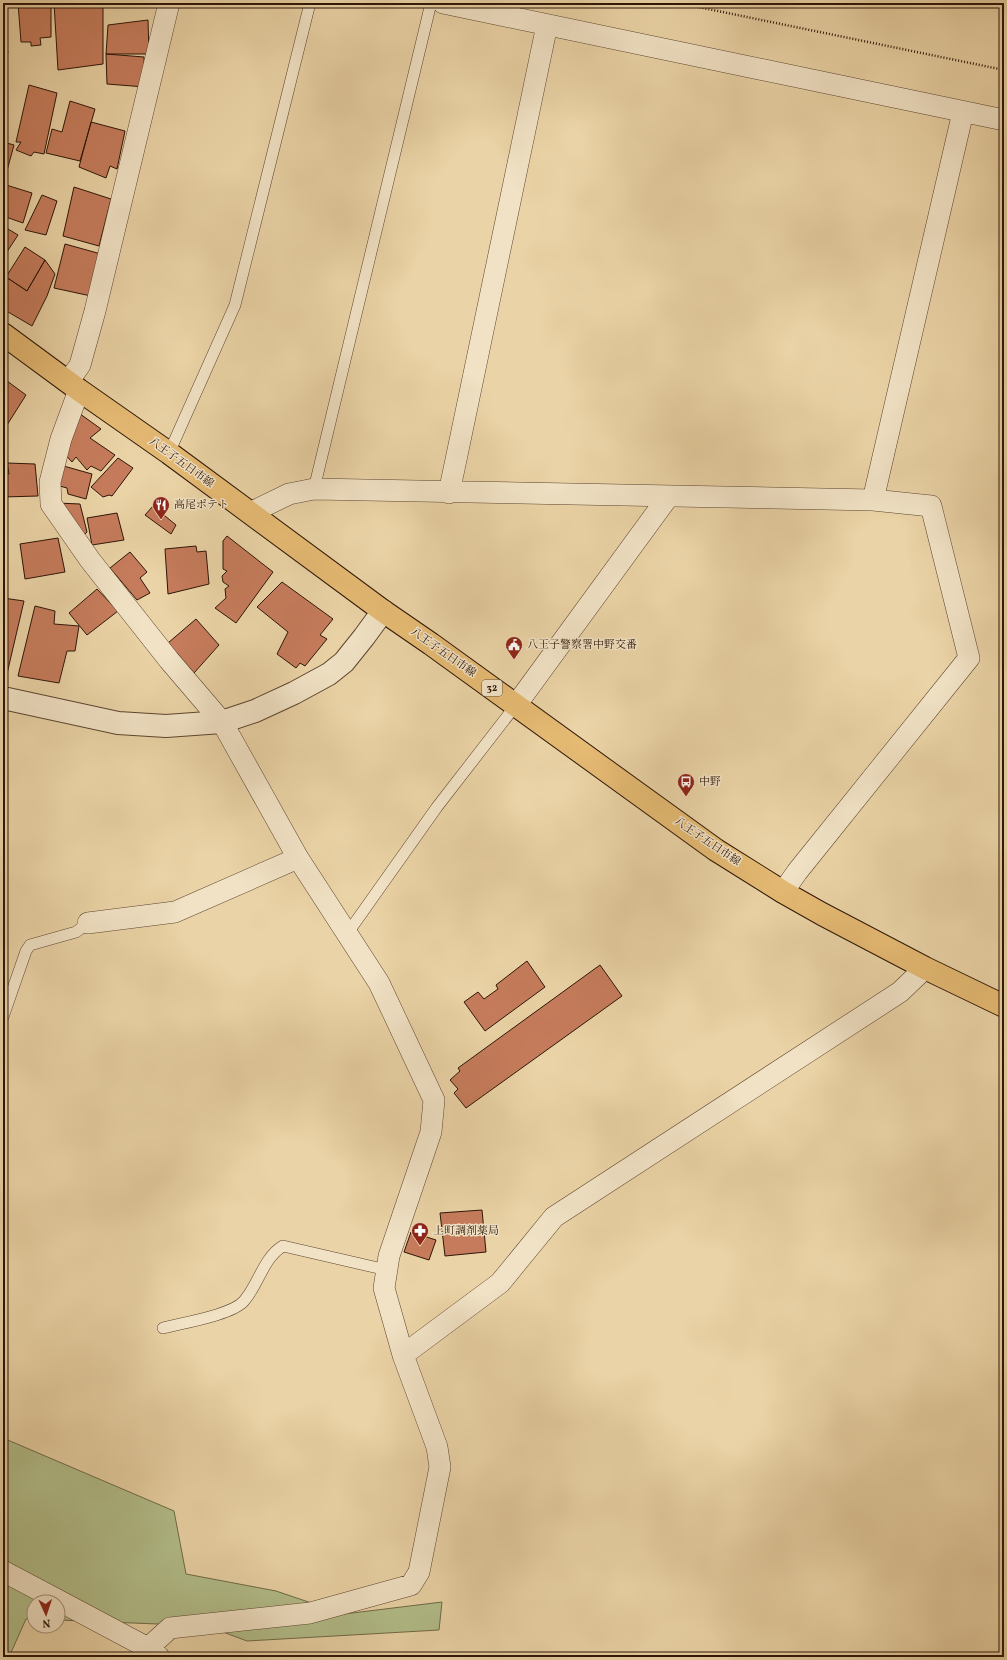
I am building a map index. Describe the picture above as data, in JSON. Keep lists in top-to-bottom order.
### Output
{
  "streets": {
    "main road": ["八王子五日市線", "32"]
  },
  "places": {
    "restaurant": ["高尾ポテト"],
    "public building": ["八王子警察署中野交番"],
    "bus stop": ["中野"],
    "pharmacy": ["上町調剤薬局"]
  },
  "north": "bottom"
}
